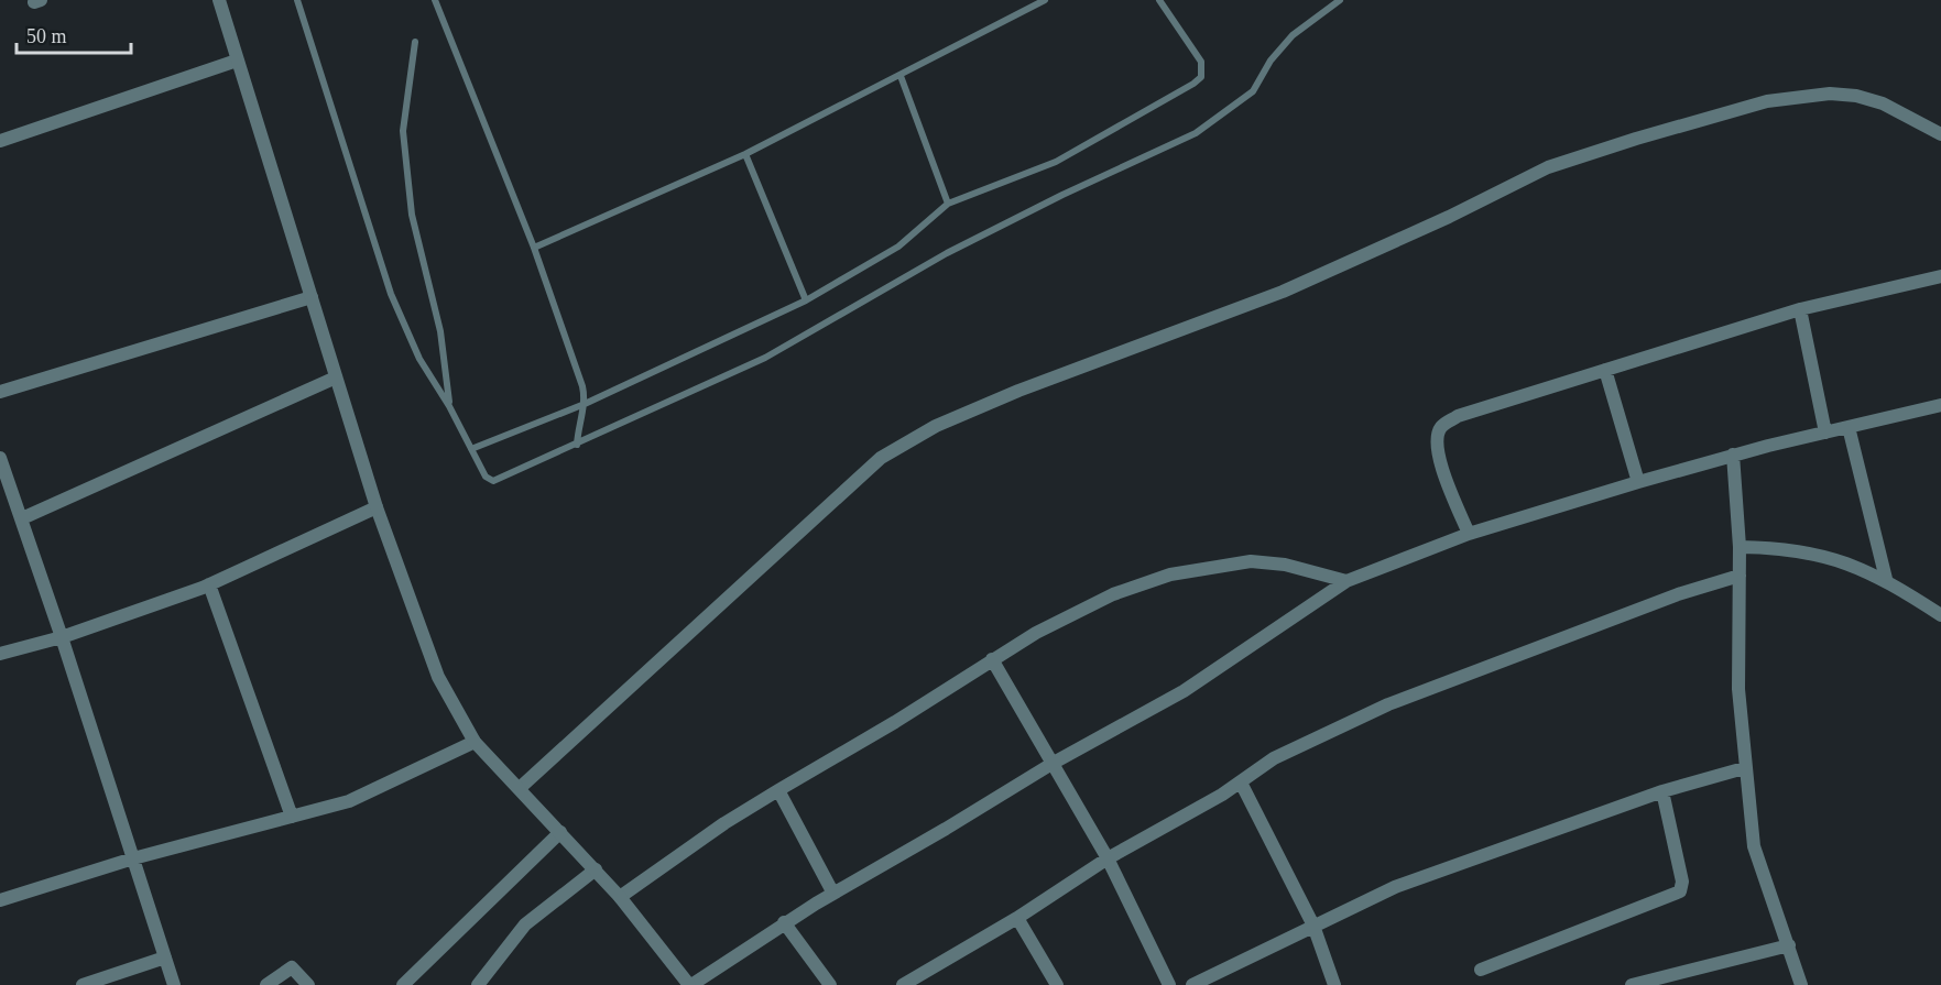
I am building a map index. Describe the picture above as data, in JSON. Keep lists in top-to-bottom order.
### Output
{
  "scale_bar": "50 m"
}
